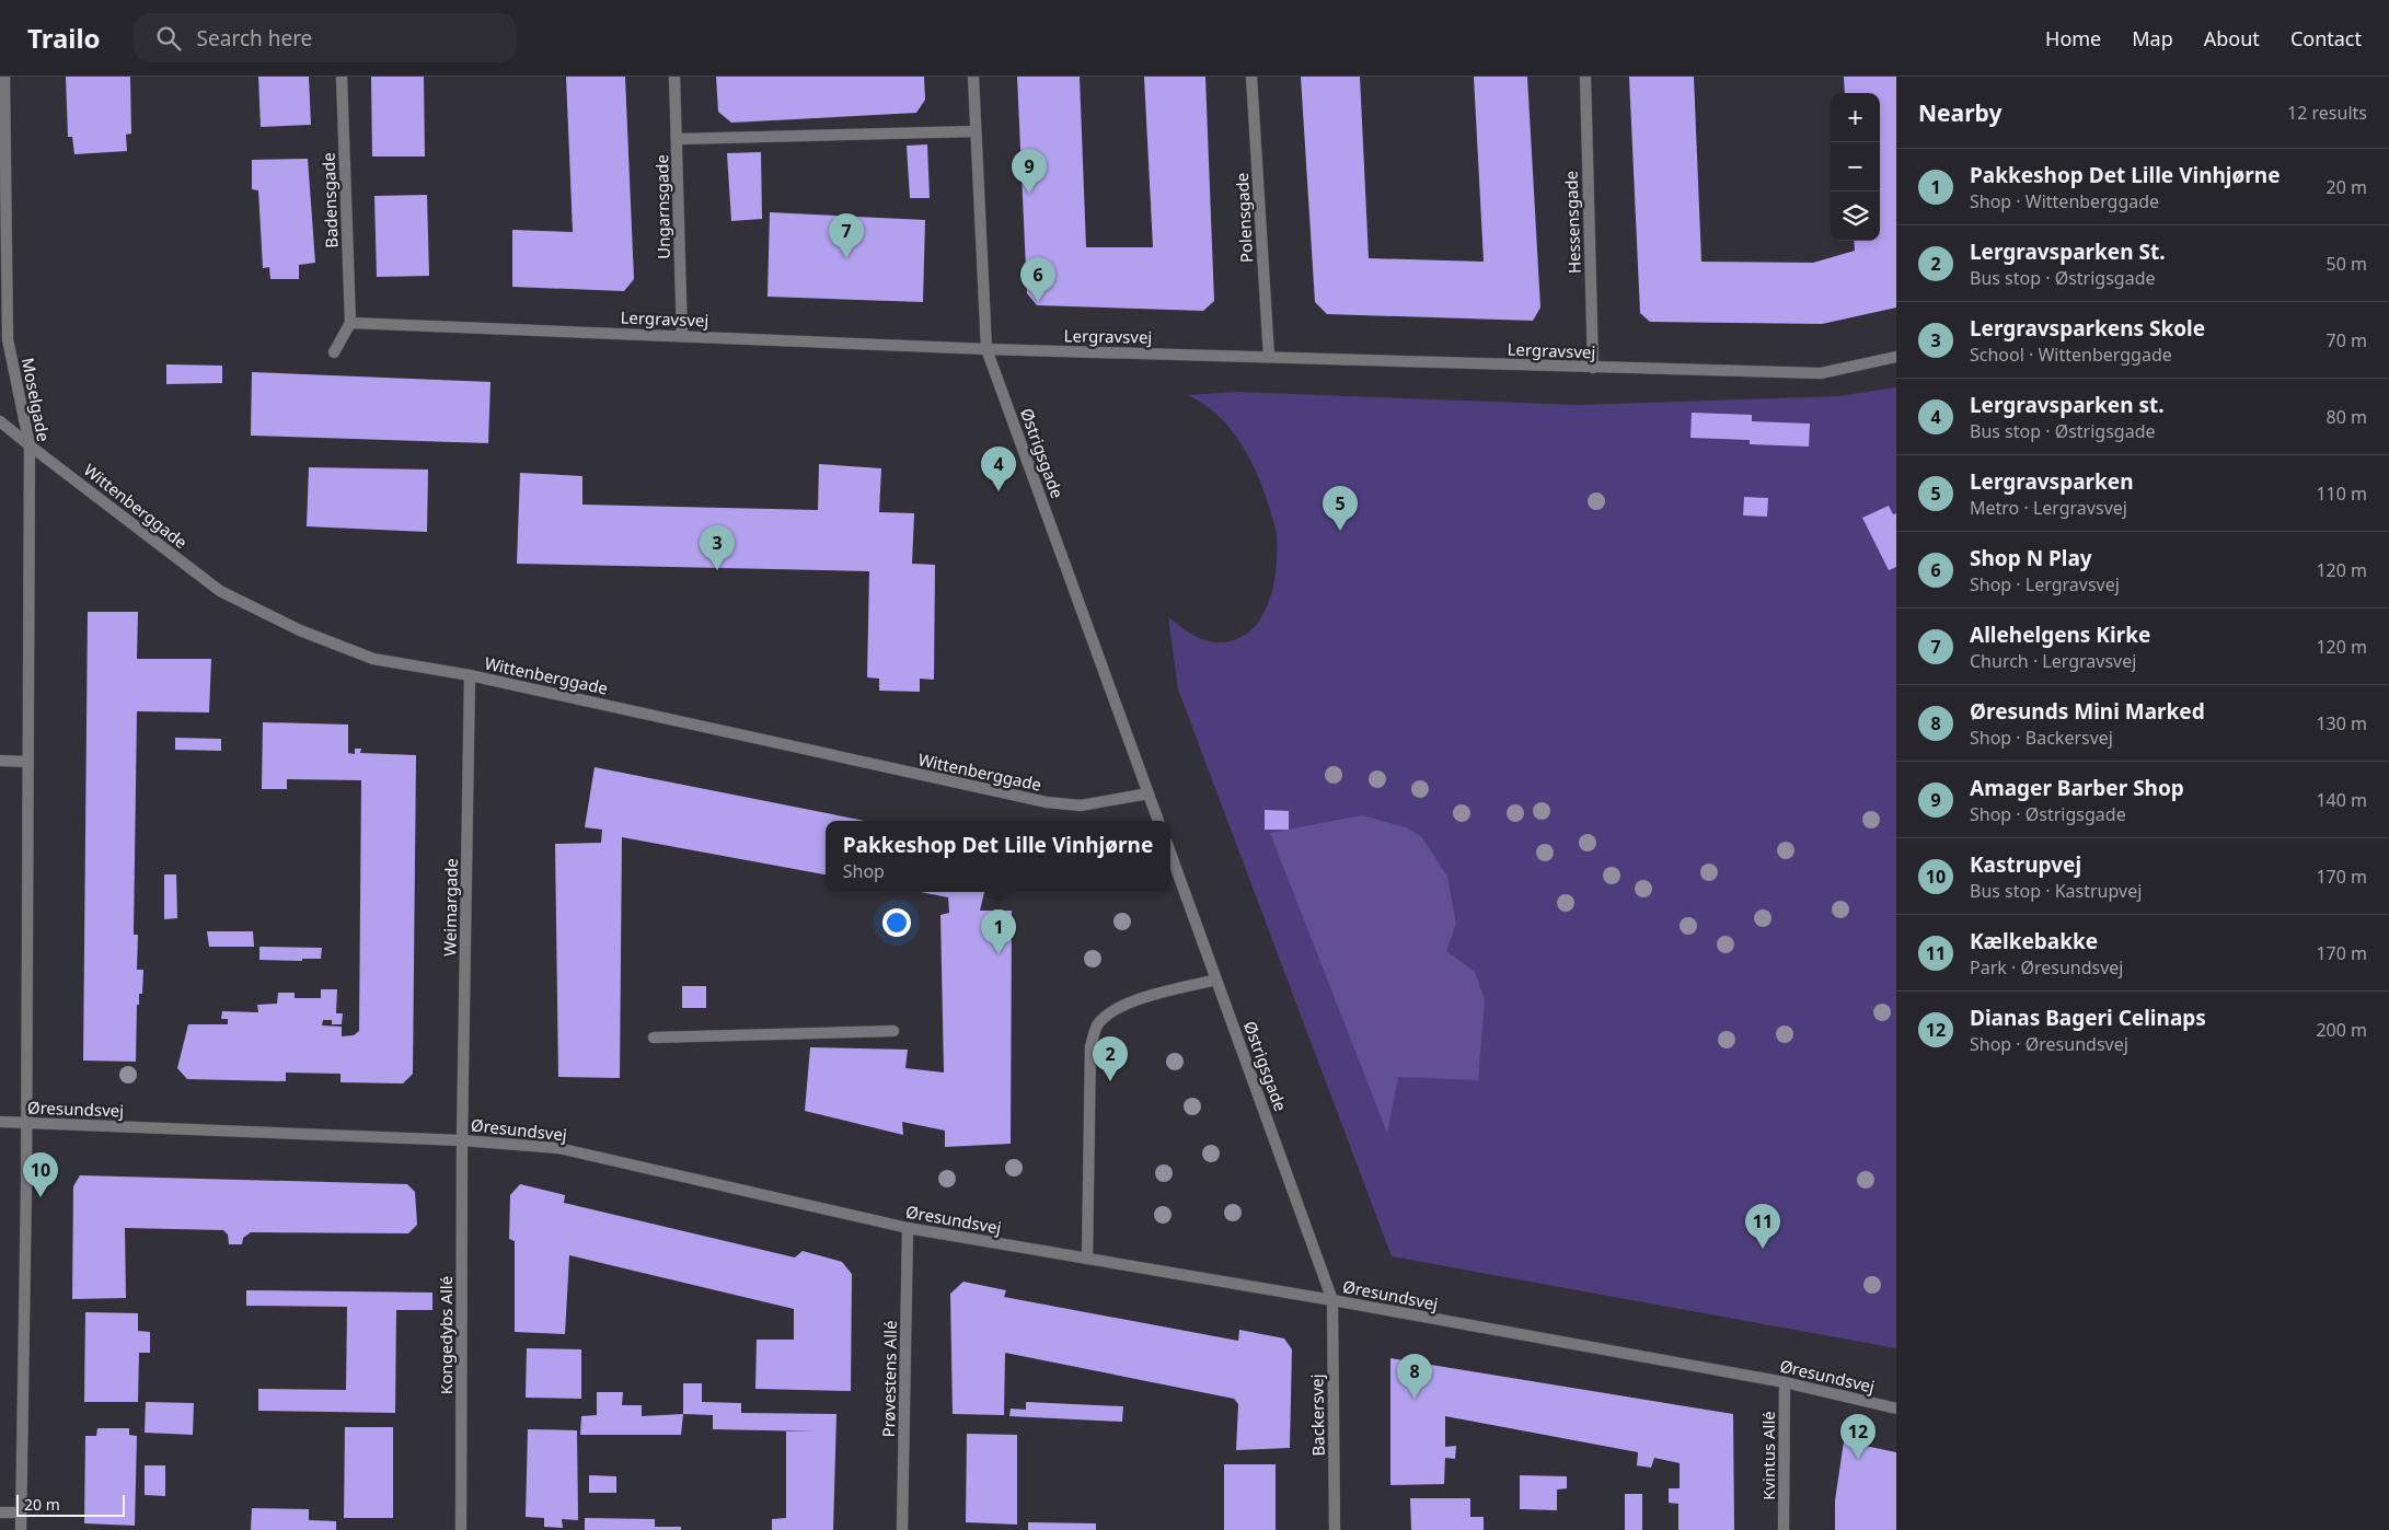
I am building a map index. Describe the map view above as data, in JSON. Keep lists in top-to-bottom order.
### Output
{
  "streets": {
    "street": [
      "Badensgade",
      "Ungarnsgade",
      "Polensgade",
      "Hessensgade",
      "Lergravsvej",
      "Moselgade",
      "Østrigsgade",
      "Wittenberggade",
      "Weimargade",
      "Øresundsvej",
      "Kongedybs Allé",
      "Prøvestens Allé",
      "Backersvej",
      "Kvintus Allé"
    ]
  },
  "crossings": [
    ["Badensgade", "Lergravsvej"],
    ["Ungarnsgade", "Lergravsvej"],
    ["Polensgade", "Lergravsvej"],
    ["Hessensgade", "Lergravsvej"],
    ["Lergravsvej", "Østrigsgade"],
    ["Moselgade", "Wittenberggade"],
    ["Moselgade", "Øresundsvej"],
    ["Østrigsgade", "Wittenberggade"],
    ["Østrigsgade", "Øresundsvej"],
    ["Østrigsgade", "Backersvej"],
    ["Wittenberggade", "Weimargade"],
    ["Weimargade", "Øresundsvej"],
    ["Weimargade", "Kongedybs Allé"],
    ["Øresundsvej", "Kongedybs Allé"],
    ["Øresundsvej", "Prøvestens Allé"],
    ["Øresundsvej", "Backersvej"],
    ["Øresundsvej", "Kvintus Allé"]
  ],
  "scale_bar": "20 m",
  "page": {
    "header": "Trailo",
    "search": "Search here",
    "nav": [
      "Home",
      "Map",
      "About",
      "Contact"
    ],
    "heading": ["Nearby", "12 results"],
    "map_buttons": ["+", "−"],
    "list": [
      {
        "mark": "1",
        "name": "Pakkeshop Det Lille Vinhjørne",
        "note": "Shop · Wittenberggade",
        "value": "20 m"
      },
      {
        "mark": "2",
        "name": "Lergravsparken St.",
        "note": "Bus stop · Østrigsgade",
        "value": "50 m"
      },
      {
        "mark": "3",
        "name": "Lergravsparkens Skole",
        "note": "School · Wittenberggade",
        "value": "70 m"
      },
      {
        "mark": "4",
        "name": "Lergravsparken st.",
        "note": "Bus stop · Østrigsgade",
        "value": "80 m"
      },
      {
        "mark": "5",
        "name": "Lergravsparken",
        "note": "Metro · Lergravsvej",
        "value": "110 m"
      },
      {
        "mark": "6",
        "name": "Shop N Play",
        "note": "Shop · Lergravsvej",
        "value": "120 m"
      },
      {
        "mark": "7",
        "name": "Allehelgens Kirke",
        "note": "Church · Lergravsvej",
        "value": "120 m"
      },
      {
        "mark": "8",
        "name": "Øresunds Mini Marked",
        "note": "Shop · Backersvej",
        "value": "130 m"
      },
      {
        "mark": "9",
        "name": "Amager Barber Shop",
        "note": "Shop · Østrigsgade",
        "value": "140 m"
      },
      {
        "mark": "10",
        "name": "Kastrupvej",
        "note": "Bus stop · Kastrupvej",
        "value": "170 m"
      },
      {
        "mark": "11",
        "name": "Kælkebakke",
        "note": "Park · Øresundsvej",
        "value": "170 m"
      },
      {
        "mark": "12",
        "name": "Dianas Bageri Celinaps",
        "note": "Shop · Øresundsvej",
        "value": "200 m"
      }
    ],
    "pins": [
      "9",
      "7",
      "6",
      "4",
      "5",
      "3",
      "1",
      "2",
      "10",
      "11",
      "8",
      "12"
    ],
    "popup": ["Pakkeshop Det Lille Vinhjørne", "Shop"],
    "scale": "20 m"
  }
}
